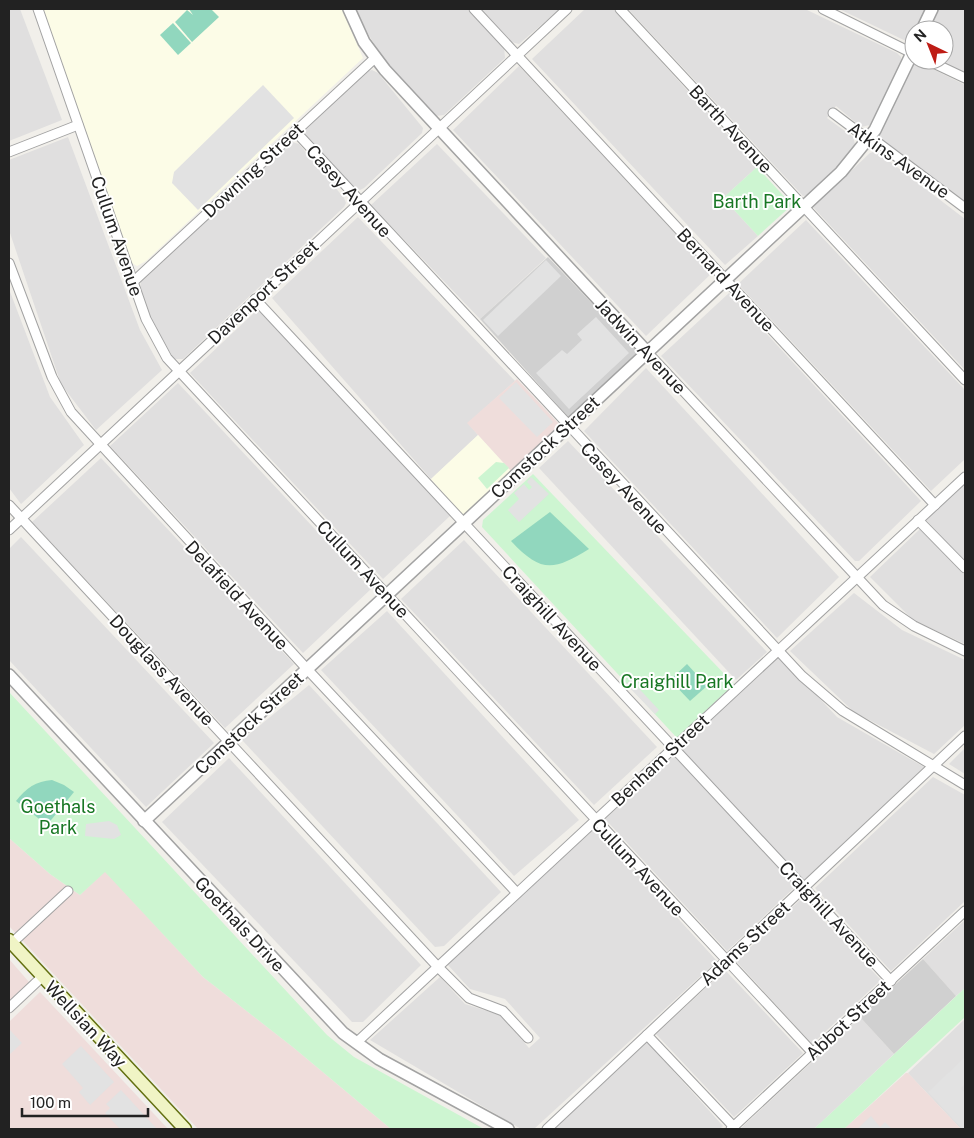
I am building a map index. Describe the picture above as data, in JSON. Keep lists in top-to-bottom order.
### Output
{
  "streets": {
    "main road": ["Wellsian Way"],
    "street": [
      "Barth Avenue",
      "Atkins Avenue",
      "Downing Street",
      "Casey Avenue",
      "Cullum Avenue",
      "Bernard Avenue",
      "Davenport Street",
      "Jadwin Avenue",
      "Comstock Street",
      "Delafield Avenue",
      "Craighill Avenue",
      "Douglass Avenue",
      "Benham Street",
      "Goethals Drive",
      "Adams Street",
      "Abbot Street"
    ]
  },
  "crossings": [
    ["Barth Avenue", "Comstock Street"],
    ["Atkins Avenue", "Comstock Street"],
    ["Downing Street", "Casey Avenue"],
    ["Downing Street", "Cullum Avenue"],
    ["Downing Street", "Jadwin Avenue"],
    ["Casey Avenue", "Davenport Street"],
    ["Casey Avenue", "Comstock Street"],
    ["Casey Avenue", "Benham Street"],
    ["Casey Avenue", "Adams Street"],
    ["Cullum Avenue", "Davenport Street"],
    ["Cullum Avenue", "Comstock Street"],
    ["Cullum Avenue", "Benham Street"],
    ["Cullum Avenue", "Adams Street"],
    ["Cullum Avenue", "Abbot Street"],
    ["Bernard Avenue", "Davenport Street"],
    ["Bernard Avenue", "Comstock Street"],
    ["Bernard Avenue", "Benham Street"],
    ["Davenport Street", "Jadwin Avenue"],
    ["Davenport Street", "Delafield Avenue"],
    ["Davenport Street", "Craighill Avenue"],
    ["Davenport Street", "Douglass Avenue"],
    ["Jadwin Avenue", "Comstock Street"],
    ["Jadwin Avenue", "Benham Street"],
    ["Comstock Street", "Delafield Avenue"],
    ["Comstock Street", "Craighill Avenue"],
    ["Comstock Street", "Douglass Avenue"],
    ["Comstock Street", "Goethals Drive"],
    ["Delafield Avenue", "Benham Street"],
    ["Craighill Avenue", "Benham Street"],
    ["Craighill Avenue", "Adams Street"],
    ["Craighill Avenue", "Abbot Street"],
    ["Douglass Avenue", "Benham Street"],
    ["Benham Street", "Goethals Drive"]
  ],
  "parks": ["Barth Park", "Craighill Park", "Goethals Park"],
  "scale_bar": "100 m",
  "north": "top left"
}
